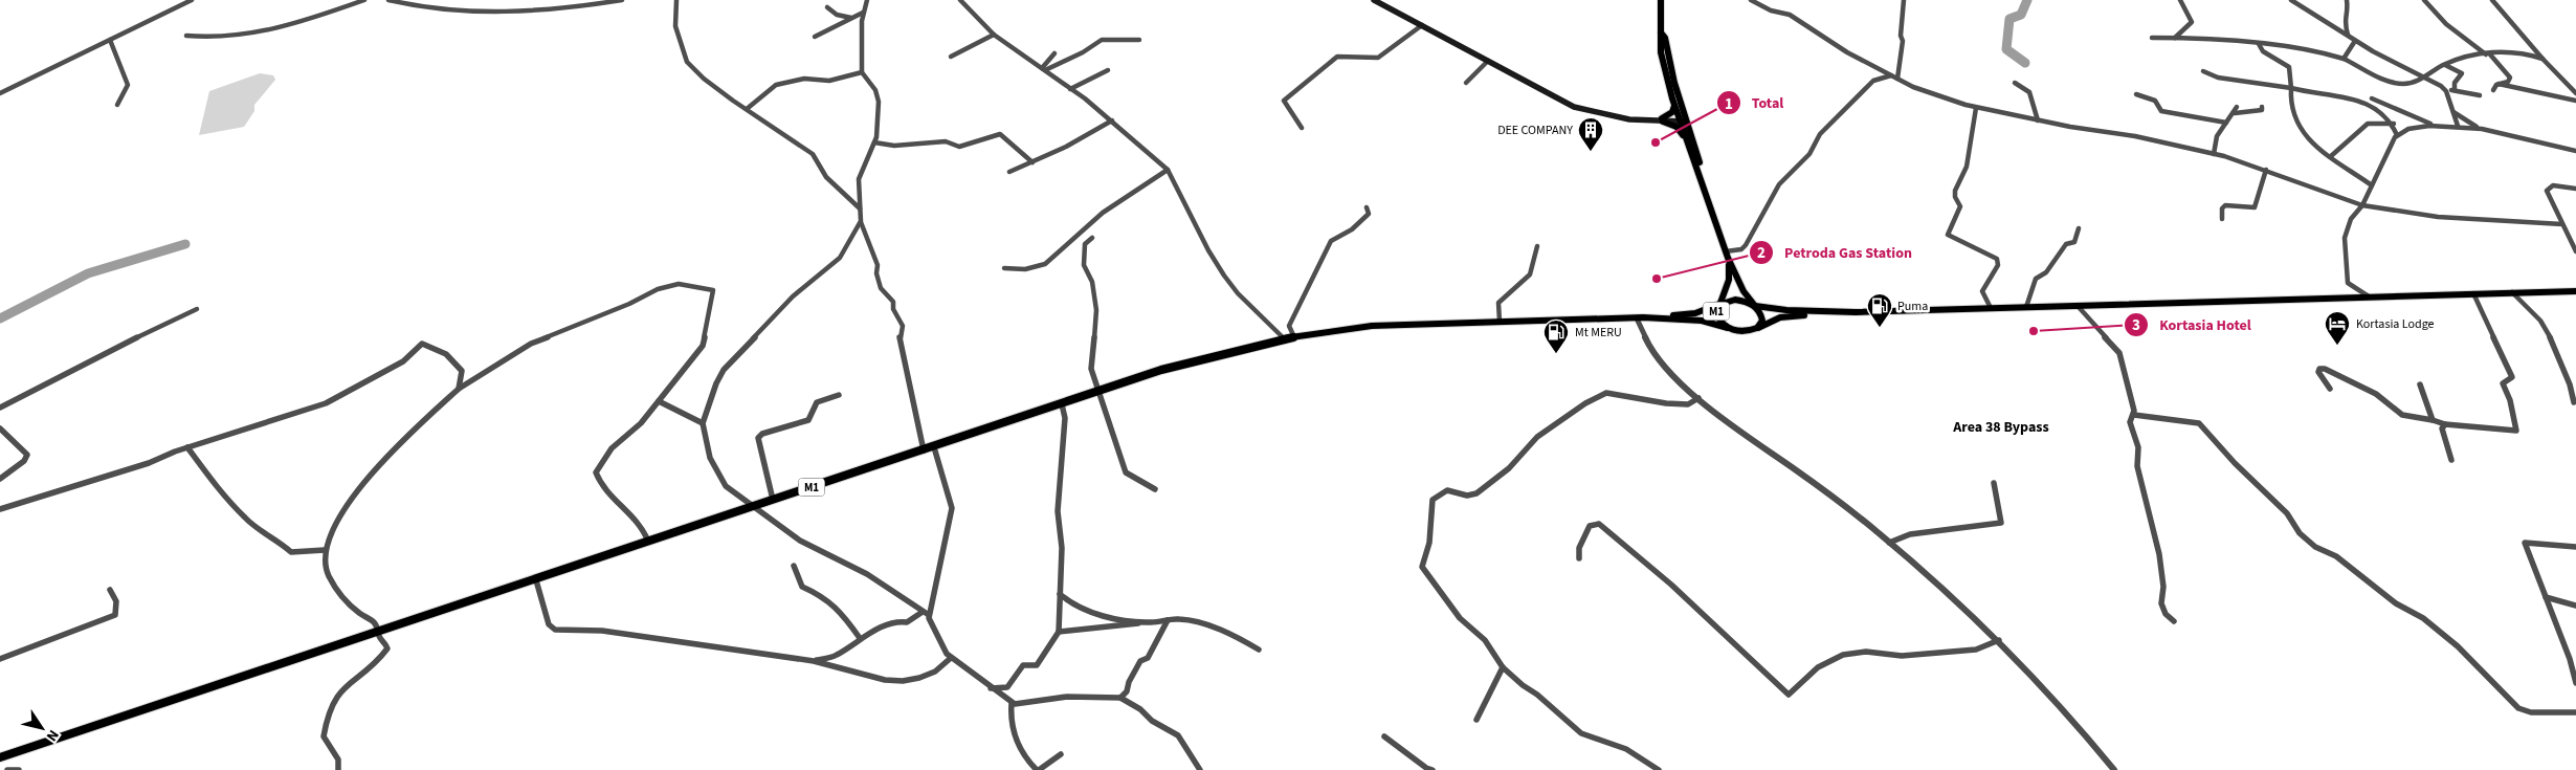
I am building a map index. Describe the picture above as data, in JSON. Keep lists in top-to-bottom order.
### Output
{
  "streets": {
    "main road": ["M1"]
  },
  "districts": ["Area 38 Bypass"],
  "places": {
    "other": ["Total", "Petroda Gas Station", "Kortasia Hotel"],
    "building": ["DEE COMPANY"],
    "fuel station": ["Puma", "Mt MERU"],
    "hotel": ["Kortasia Lodge"]
  },
  "north": "bottom right"
}
